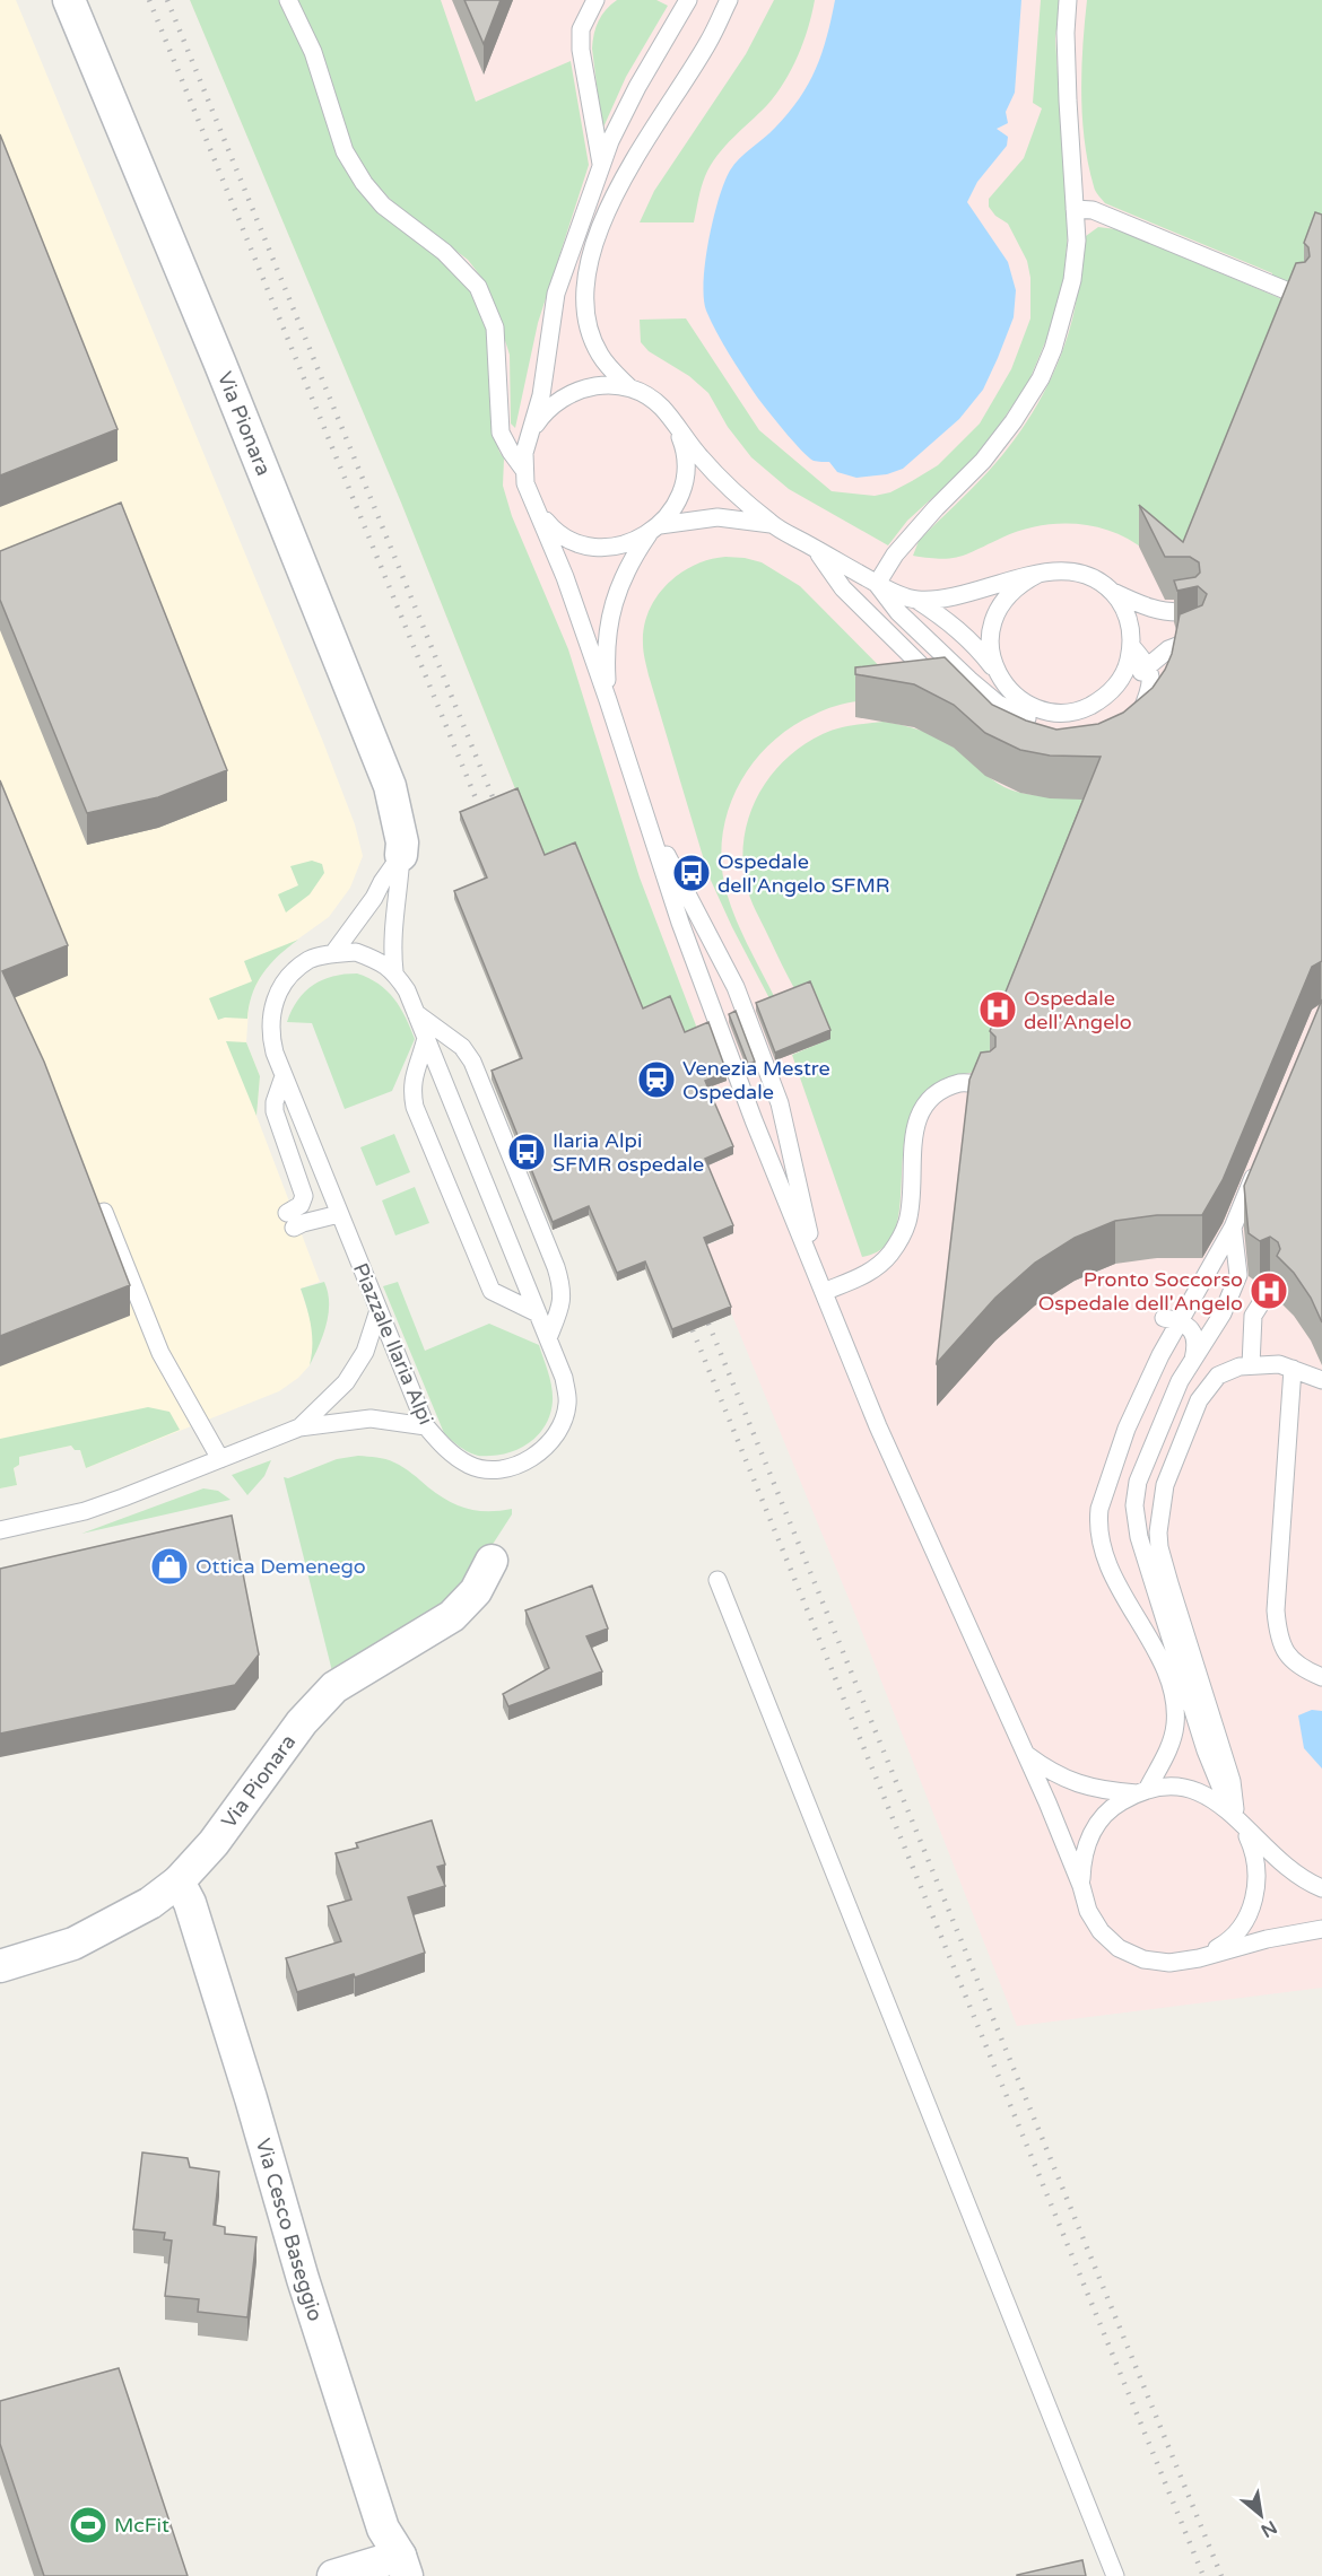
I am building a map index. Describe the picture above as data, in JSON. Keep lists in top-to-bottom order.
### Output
{
  "streets": {
    "street": ["Via Pionara", "Via Cesco Baseggio"],
    "lane": ["Piazzale Ilaria Alpi"]
  },
  "crossings": [
    ["Via Pionara", "Piazzale Ilaria Alpi"],
    ["Via Pionara", "Via Cesco Baseggio"]
  ],
  "places": {
    "bus stop": ["Ospedale dell'Angelo SFMR", "Ilaria Alpi SFMR ospedale"],
    "hospital": ["Ospedale dell'Angelo", "Pronto Soccorso Ospedale dell'Angelo"],
    "station": ["Venezia Mestre Ospedale"],
    "shop": ["Ottica Demenego"],
    "sports": ["McFit"]
  },
  "north": "bottom right"
}
